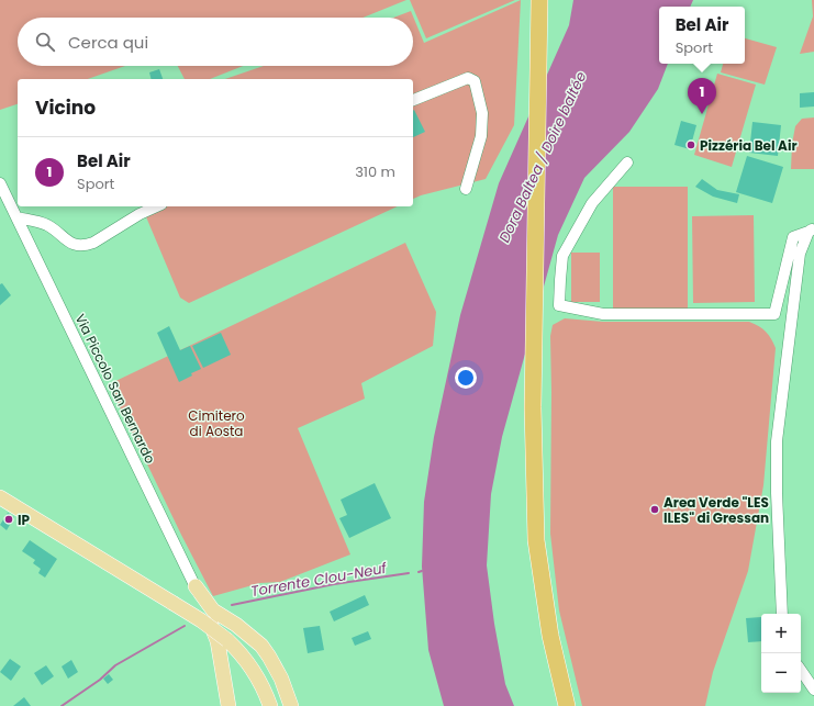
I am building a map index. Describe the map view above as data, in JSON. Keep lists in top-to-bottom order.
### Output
{
  "streets": {
    "street": ["Via Piccolo San Bernardo"]
  },
  "water": ["Dora Baltea / Doire baltée", "Torrente Clou-Neuf"],
  "parks": ["Cimitero di Aosta"],
  "places": ["Pizzéria Bel Air", "Area Verde \"LES ILES\" di Gressan", "IP"],
  "page": {
    "popup": ["Bel Air", "Sport"],
    "search": "Cerca qui",
    "pins": "1",
    "heading": "Vicino",
    "list": [
      {
        "mark": "1",
        "name": "Bel Air",
        "note": "Sport",
        "value": "310 m"
      }
    ],
    "map_buttons": ["+", "−"]
  }
}
